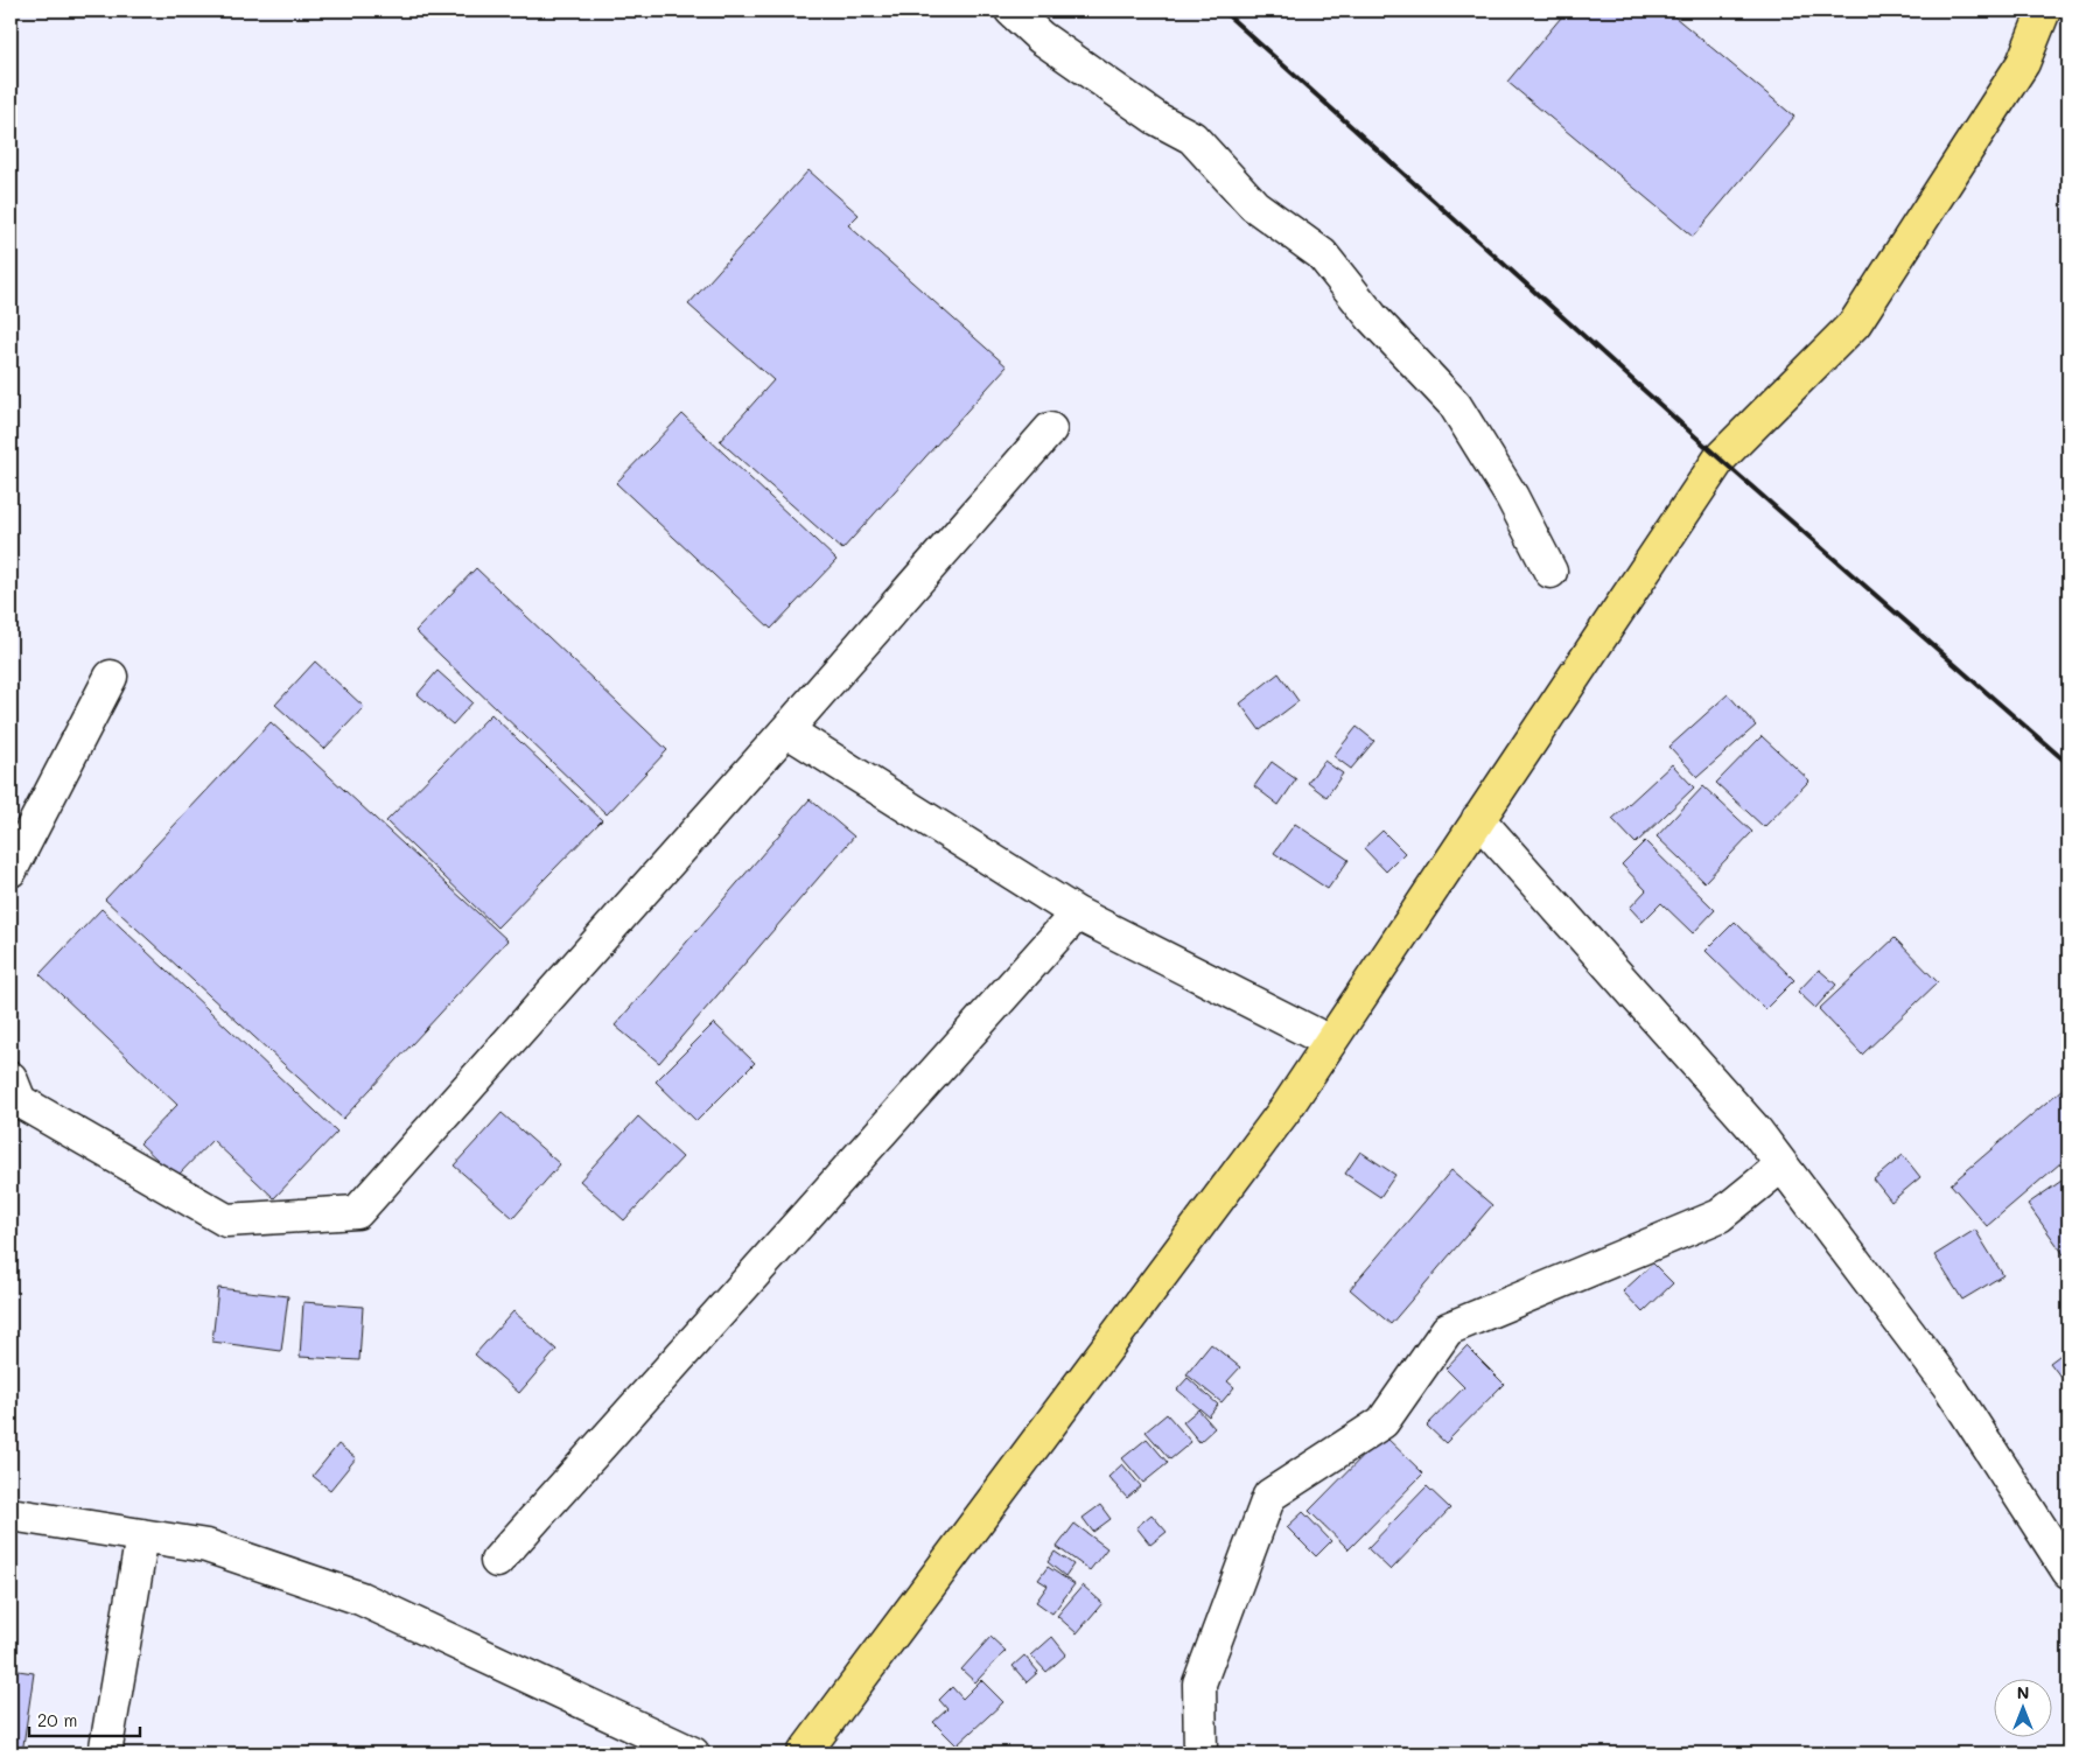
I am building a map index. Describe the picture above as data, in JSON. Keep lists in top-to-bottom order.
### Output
{
  "scale_bar": "20 m",
  "north": "top"
}
